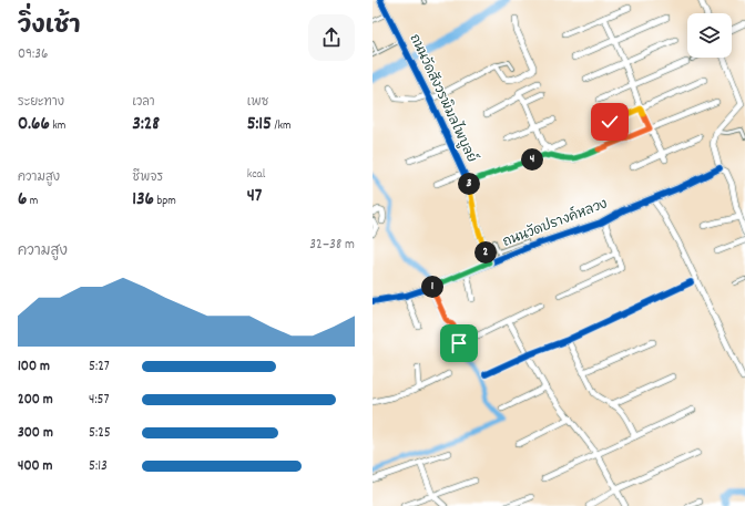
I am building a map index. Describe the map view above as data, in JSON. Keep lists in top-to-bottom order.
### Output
{
  "streets": {
    "street": ["ถนนวัดสังวรพิมลไพบูลย์", "ถนนวัดปรางค์หลวง"]
  },
  "crossings": [
    ["ถนนวัดสังวรพิมลไพบูลย์", "ถนนวัดปรางค์หลวง"]
  ],
  "page": {
    "heading": ["วิ่งเช้า", "09:36"],
    "stats": [
      ["ระยะทาง", "0.66 km"],
      ["เวลา", "3:28"],
      ["เพซ", "5:15 /km"],
      ["ความสูง", "6 m"],
      ["ชีพจร", "136 bpm"],
      ["kcal", "47"]
    ],
    "pins": [
      "4",
      "3",
      "2",
      "1"
    ],
    "chart": ["ความสูง", "32–38 m"],
    "list": [
      {
        "name": "100 m",
        "note": "5:27"
      },
      {
        "name": "200 m",
        "note": "4:57"
      },
      {
        "name": "300 m",
        "note": "5:25"
      },
      {
        "name": "400 m",
        "note": "5:13"
      }
    ]
  }
}
